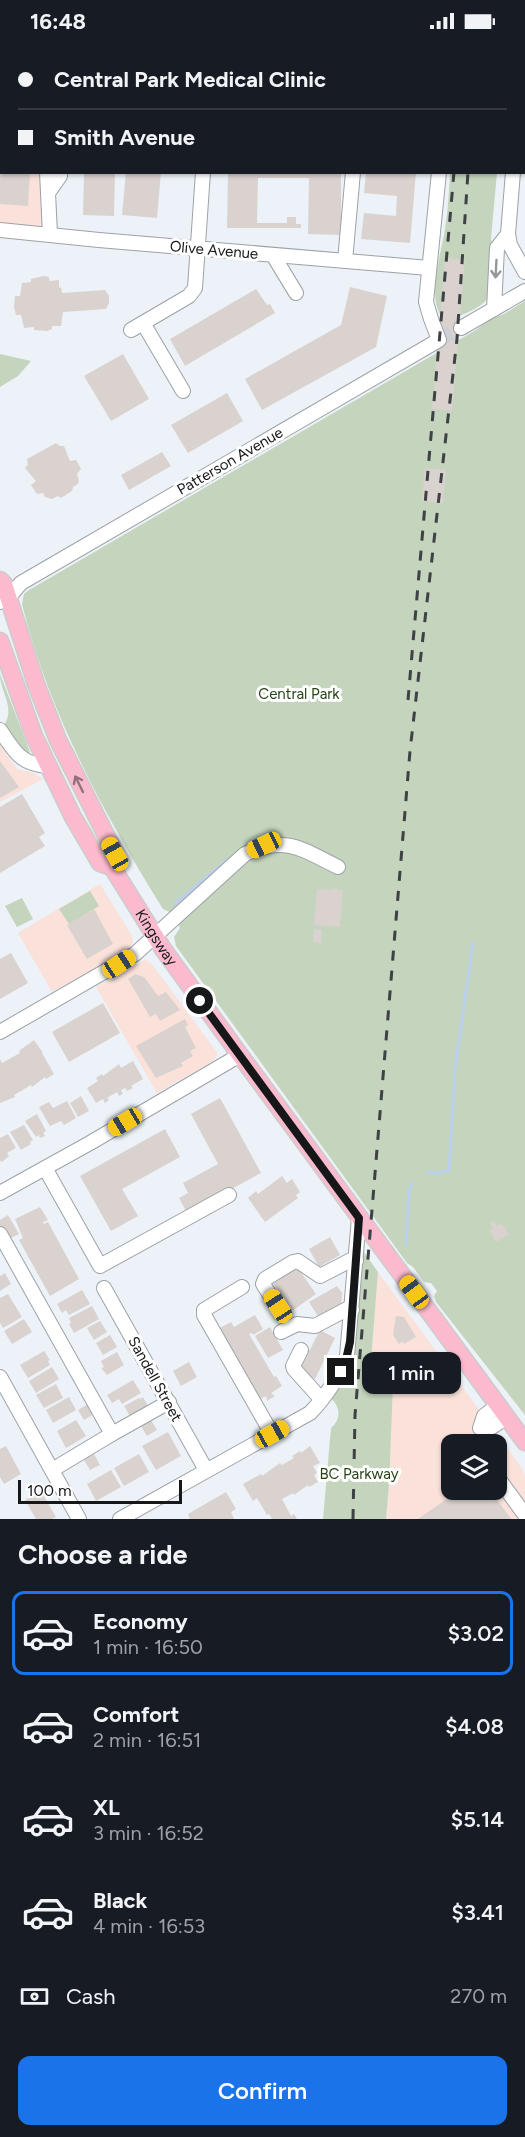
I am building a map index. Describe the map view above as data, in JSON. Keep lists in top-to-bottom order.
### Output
{
  "streets": {
    "main road": ["Kingsway"],
    "street": ["Olive Avenue", "Patterson Avenue", "Sandell Street"]
  },
  "crossings": [
    ["Olive Avenue", "Patterson Avenue"],
    ["Patterson Avenue", "Kingsway"]
  ],
  "parks": ["Central Park", "BC Parkway"],
  "scale_bar": "100 m",
  "page": {
    "status": "16:48",
    "banner": ["Central Park Medical Clinic", "Smith Avenue"],
    "bubble": "1 min",
    "scale": "100 m",
    "heading": "Choose a ride",
    "list": [
      {
        "name": "Economy",
        "note": "1 min · 16:50",
        "value": "$3.02"
      },
      {
        "name": "Comfort",
        "note": "2 min · 16:51",
        "value": "$4.08"
      },
      {
        "name": "XL",
        "note": "3 min · 16:52",
        "value": "$5.14"
      },
      {
        "name": "Black",
        "note": "4 min · 16:53",
        "value": "$3.41"
      }
    ],
    "pay": ["Cash", "270 m"],
    "buttons": "Confirm"
  }
}
